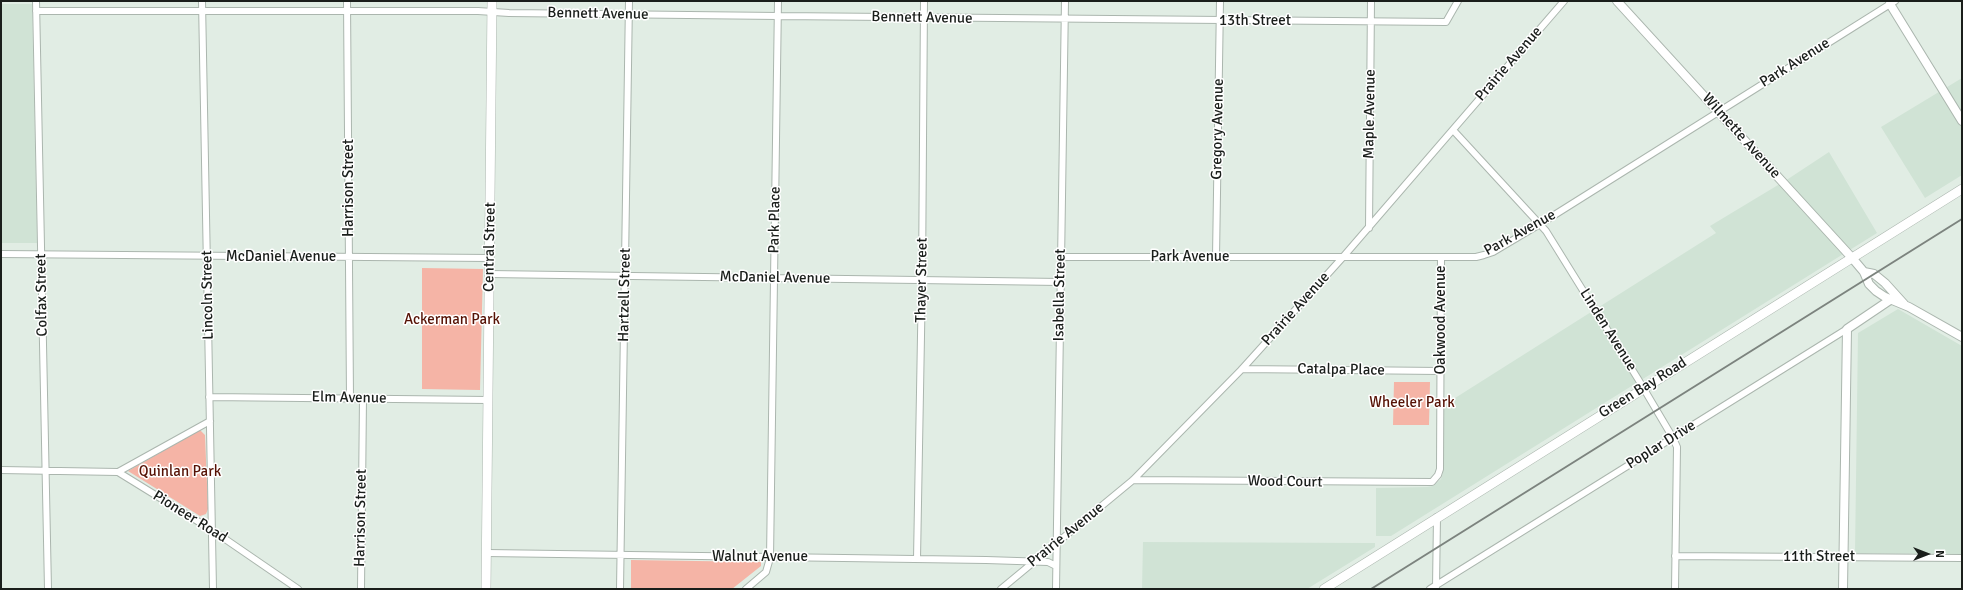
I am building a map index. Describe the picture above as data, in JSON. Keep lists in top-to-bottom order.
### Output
{
  "streets": {
    "main road": ["Central Street", "Green Bay Road"],
    "street": [
      "Bennett Avenue",
      "13th Street",
      "Park Avenue",
      "Prairie Avenue",
      "Maple Avenue",
      "Gregory Avenue",
      "Wilmette Avenue",
      "Harrison Street",
      "Park Place",
      "McDaniel Avenue",
      "Thayer Street",
      "Colfax Street",
      "Lincoln Street",
      "Hartzell Street",
      "Isabella Street",
      "Oakwood Avenue",
      "Linden Avenue",
      "Catalpa Place",
      "Elm Avenue",
      "Poplar Drive",
      "Wood Court",
      "Pioneer Road",
      "Walnut Avenue",
      "11th Street"
    ]
  },
  "crossings": [
    ["Bennett Avenue", "13th Street"],
    ["Bennett Avenue", "Harrison Street"],
    ["Bennett Avenue", "Park Place"],
    ["Bennett Avenue", "Central Street"],
    ["Bennett Avenue", "Thayer Street"],
    ["Bennett Avenue", "Colfax Street"],
    ["Bennett Avenue", "Lincoln Street"],
    ["Bennett Avenue", "Hartzell Street"],
    ["Bennett Avenue", "Isabella Street"],
    ["13th Street", "Maple Avenue"],
    ["13th Street", "Gregory Avenue"],
    ["13th Street", "Isabella Street"],
    ["Park Avenue", "Prairie Avenue"],
    ["Park Avenue", "Gregory Avenue"],
    ["Park Avenue", "Wilmette Avenue"],
    ["Park Avenue", "Isabella Street"],
    ["Park Avenue", "Oakwood Avenue"],
    ["Park Avenue", "Linden Avenue"],
    ["Prairie Avenue", "Maple Avenue"],
    ["Prairie Avenue", "Isabella Street"],
    ["Prairie Avenue", "Linden Avenue"],
    ["Prairie Avenue", "Catalpa Place"],
    ["Prairie Avenue", "Wood Court"],
    ["Prairie Avenue", "Walnut Avenue"],
    ["Wilmette Avenue", "Green Bay Road"],
    ["Wilmette Avenue", "Poplar Drive"],
    ["Harrison Street", "McDaniel Avenue"],
    ["Harrison Street", "Elm Avenue"],
    ["Park Place", "McDaniel Avenue"],
    ["Park Place", "Walnut Avenue"],
    ["Central Street", "McDaniel Avenue"],
    ["Central Street", "Elm Avenue"],
    ["Central Street", "Walnut Avenue"],
    ["McDaniel Avenue", "Thayer Street"],
    ["McDaniel Avenue", "Colfax Street"],
    ["McDaniel Avenue", "Lincoln Street"],
    ["McDaniel Avenue", "Hartzell Street"],
    ["McDaniel Avenue", "Isabella Street"],
    ["Thayer Street", "Walnut Avenue"],
    ["Lincoln Street", "Elm Avenue"],
    ["Lincoln Street", "Pioneer Road"],
    ["Hartzell Street", "Walnut Avenue"],
    ["Isabella Street", "Walnut Avenue"],
    ["Oakwood Avenue", "Catalpa Place"],
    ["Oakwood Avenue", "Wood Court"],
    ["Linden Avenue", "Green Bay Road"],
    ["Linden Avenue", "Poplar Drive"],
    ["Linden Avenue", "11th Street"]
  ],
  "parks": ["Ackerman Park", "Wheeler Park", "Quinlan Park"],
  "north": "right"
}
